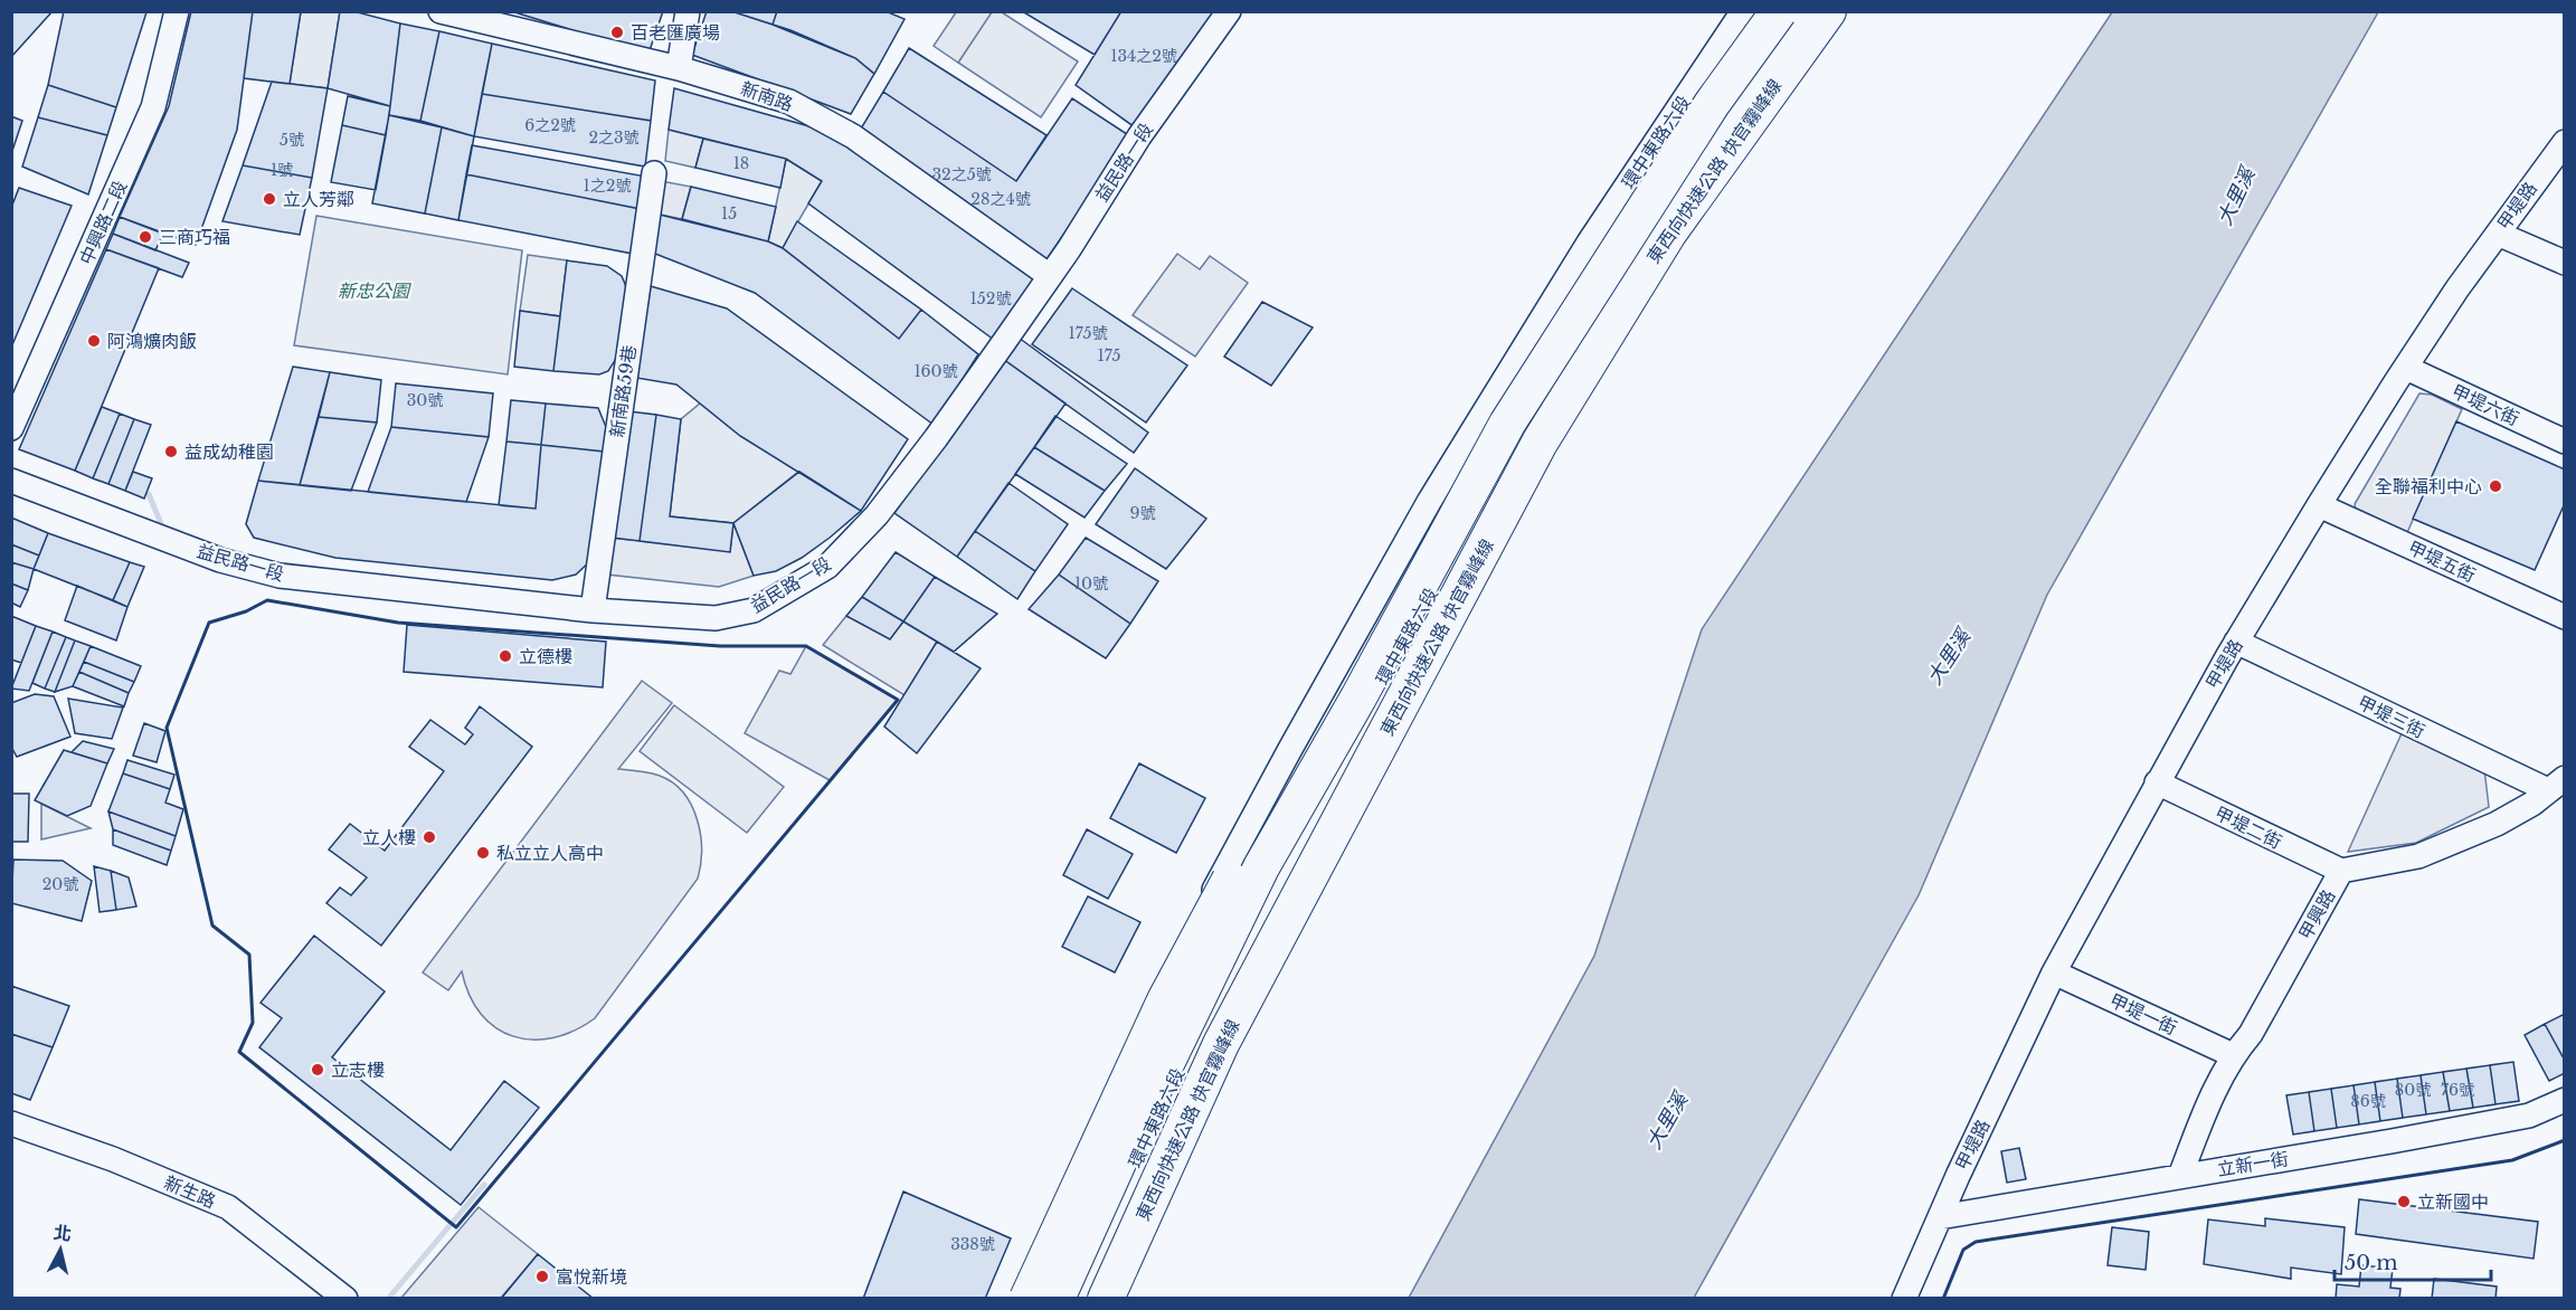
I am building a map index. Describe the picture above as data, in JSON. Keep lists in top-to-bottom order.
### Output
{
  "streets": {
    "highway": ["東西向快速公路 快官霧峰線"],
    "street": [
      "新南路",
      "環中東路六段",
      "益民路一段",
      "甲堤路",
      "中興路二段",
      "新南路59巷",
      "甲堤六街",
      "甲堤五街",
      "甲堤三街",
      "甲堤二街",
      "甲興路",
      "甲堤一街",
      "立新一街",
      "新生路"
    ]
  },
  "crossings": [
    ["新南路", "益民路一段"],
    ["益民路一段", "新南路59巷"],
    ["甲堤路", "甲堤六街"],
    ["甲堤路", "甲堤五街"],
    ["甲堤路", "甲堤三街"],
    ["甲堤路", "甲堤二街"],
    ["甲堤路", "甲堤一街"],
    ["甲堤路", "立新一街"],
    ["甲堤三街", "甲興路"],
    ["甲堤二街", "甲興路"],
    ["甲興路", "甲堤一街"],
    ["甲興路", "立新一街"]
  ],
  "water": ["大里溪"],
  "parks": ["新忠公園"],
  "places": [
    "百老匯廣場",
    "立人芳鄰",
    "三商巧福",
    "阿鴻爌肉飯",
    "益成幼稚園",
    "全聯福利中心",
    "立德樓",
    "立人樓",
    "私立立人高中",
    "立志樓",
    "立新國中",
    "富悅新境"
  ],
  "house_numbers": [
    "134之2號",
    "6之2號",
    "2之3號",
    "5號",
    "18",
    "1號",
    "32之5號",
    "1之2號",
    "28之4號",
    "15",
    "152號",
    "175號",
    "175",
    "160號",
    "30號",
    "9號",
    "10號",
    "20號",
    "80號",
    "76號",
    "86號",
    "338號"
  ],
  "scale_bar": "50 m",
  "north": "top"
}
